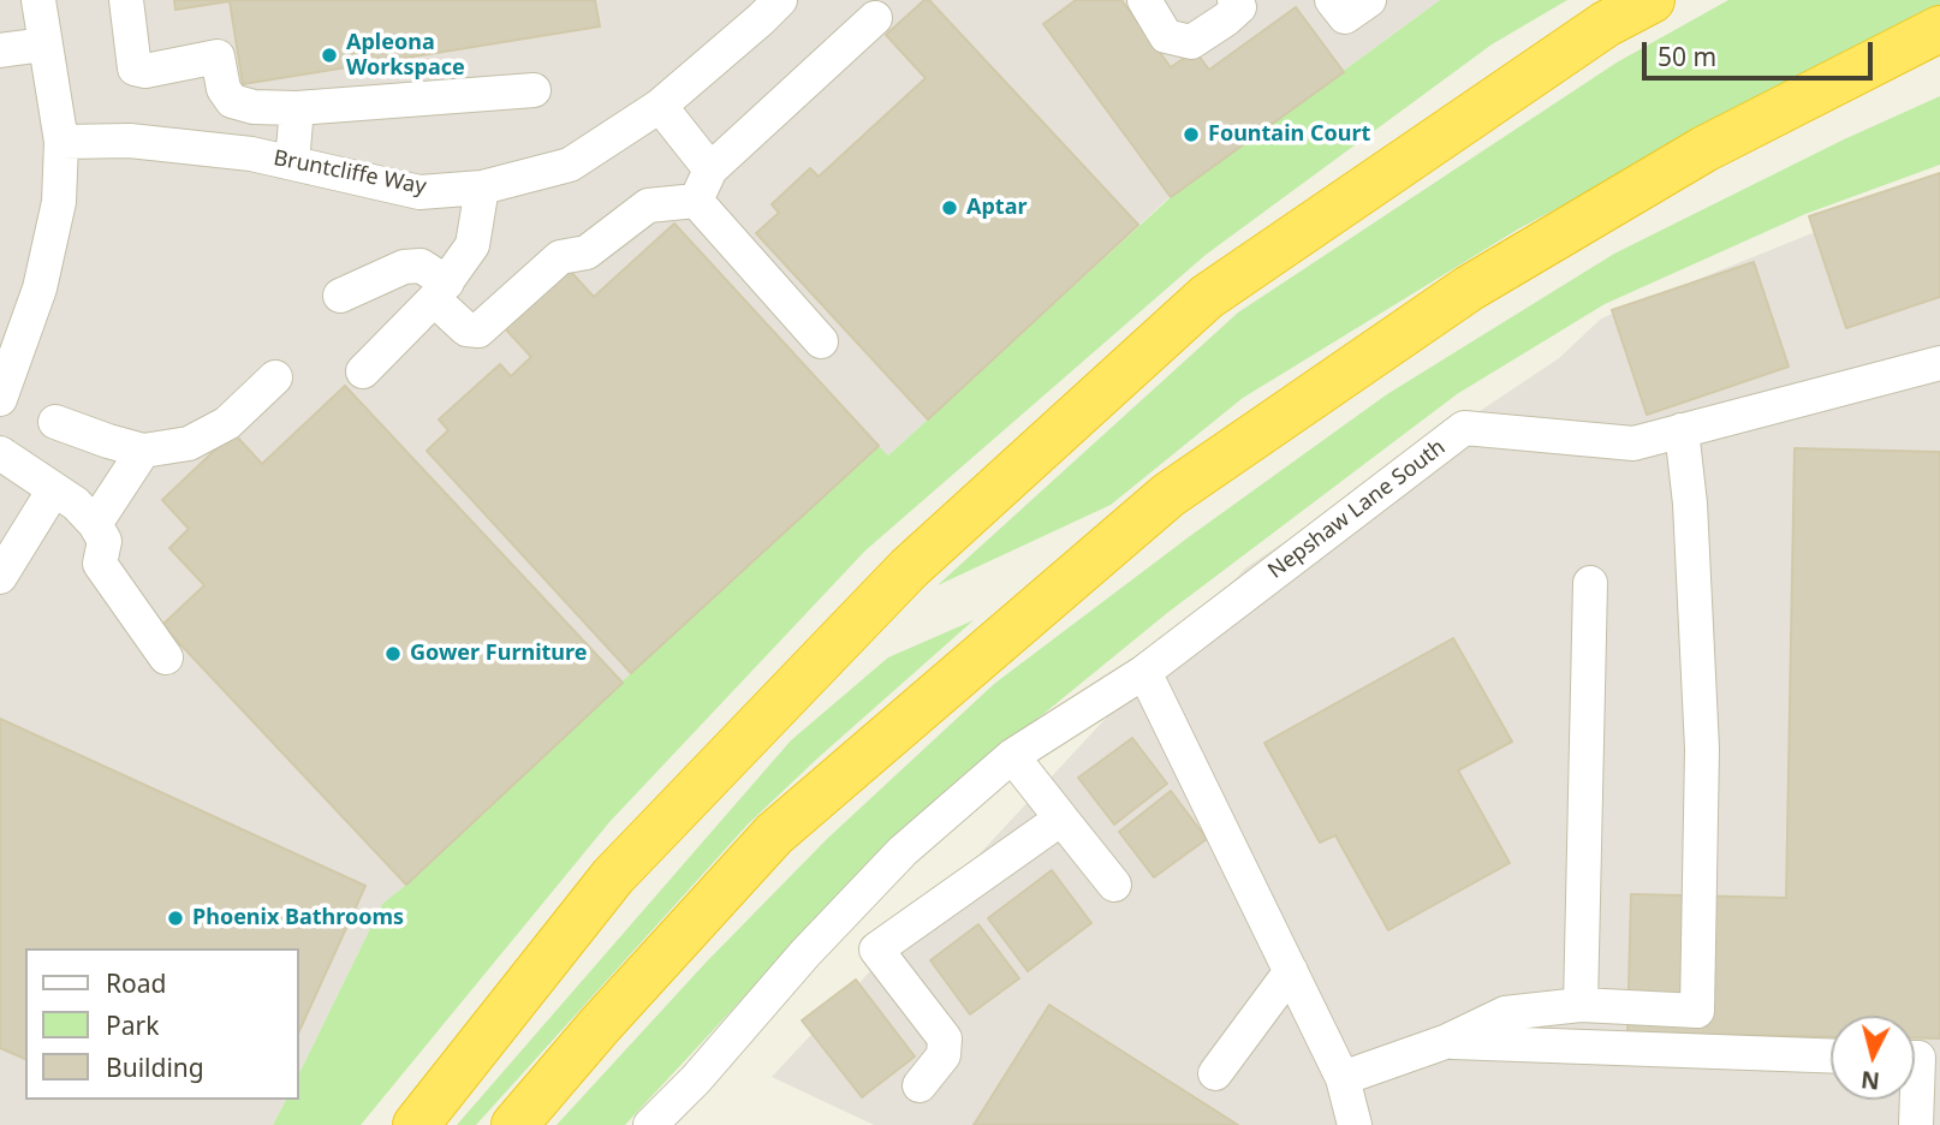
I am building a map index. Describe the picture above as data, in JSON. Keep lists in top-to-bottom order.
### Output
{
  "streets": {
    "street": ["Bruntcliffe Way", "Nepshaw Lane South"]
  },
  "places": [
    "Apleona Workspace",
    "Fountain Court",
    "Aptar",
    "Gower Furniture",
    "Phoenix Bathrooms"
  ],
  "legend": ["Road", "Park", "Building"],
  "scale_bar": "50 m",
  "north": "bottom"
}
